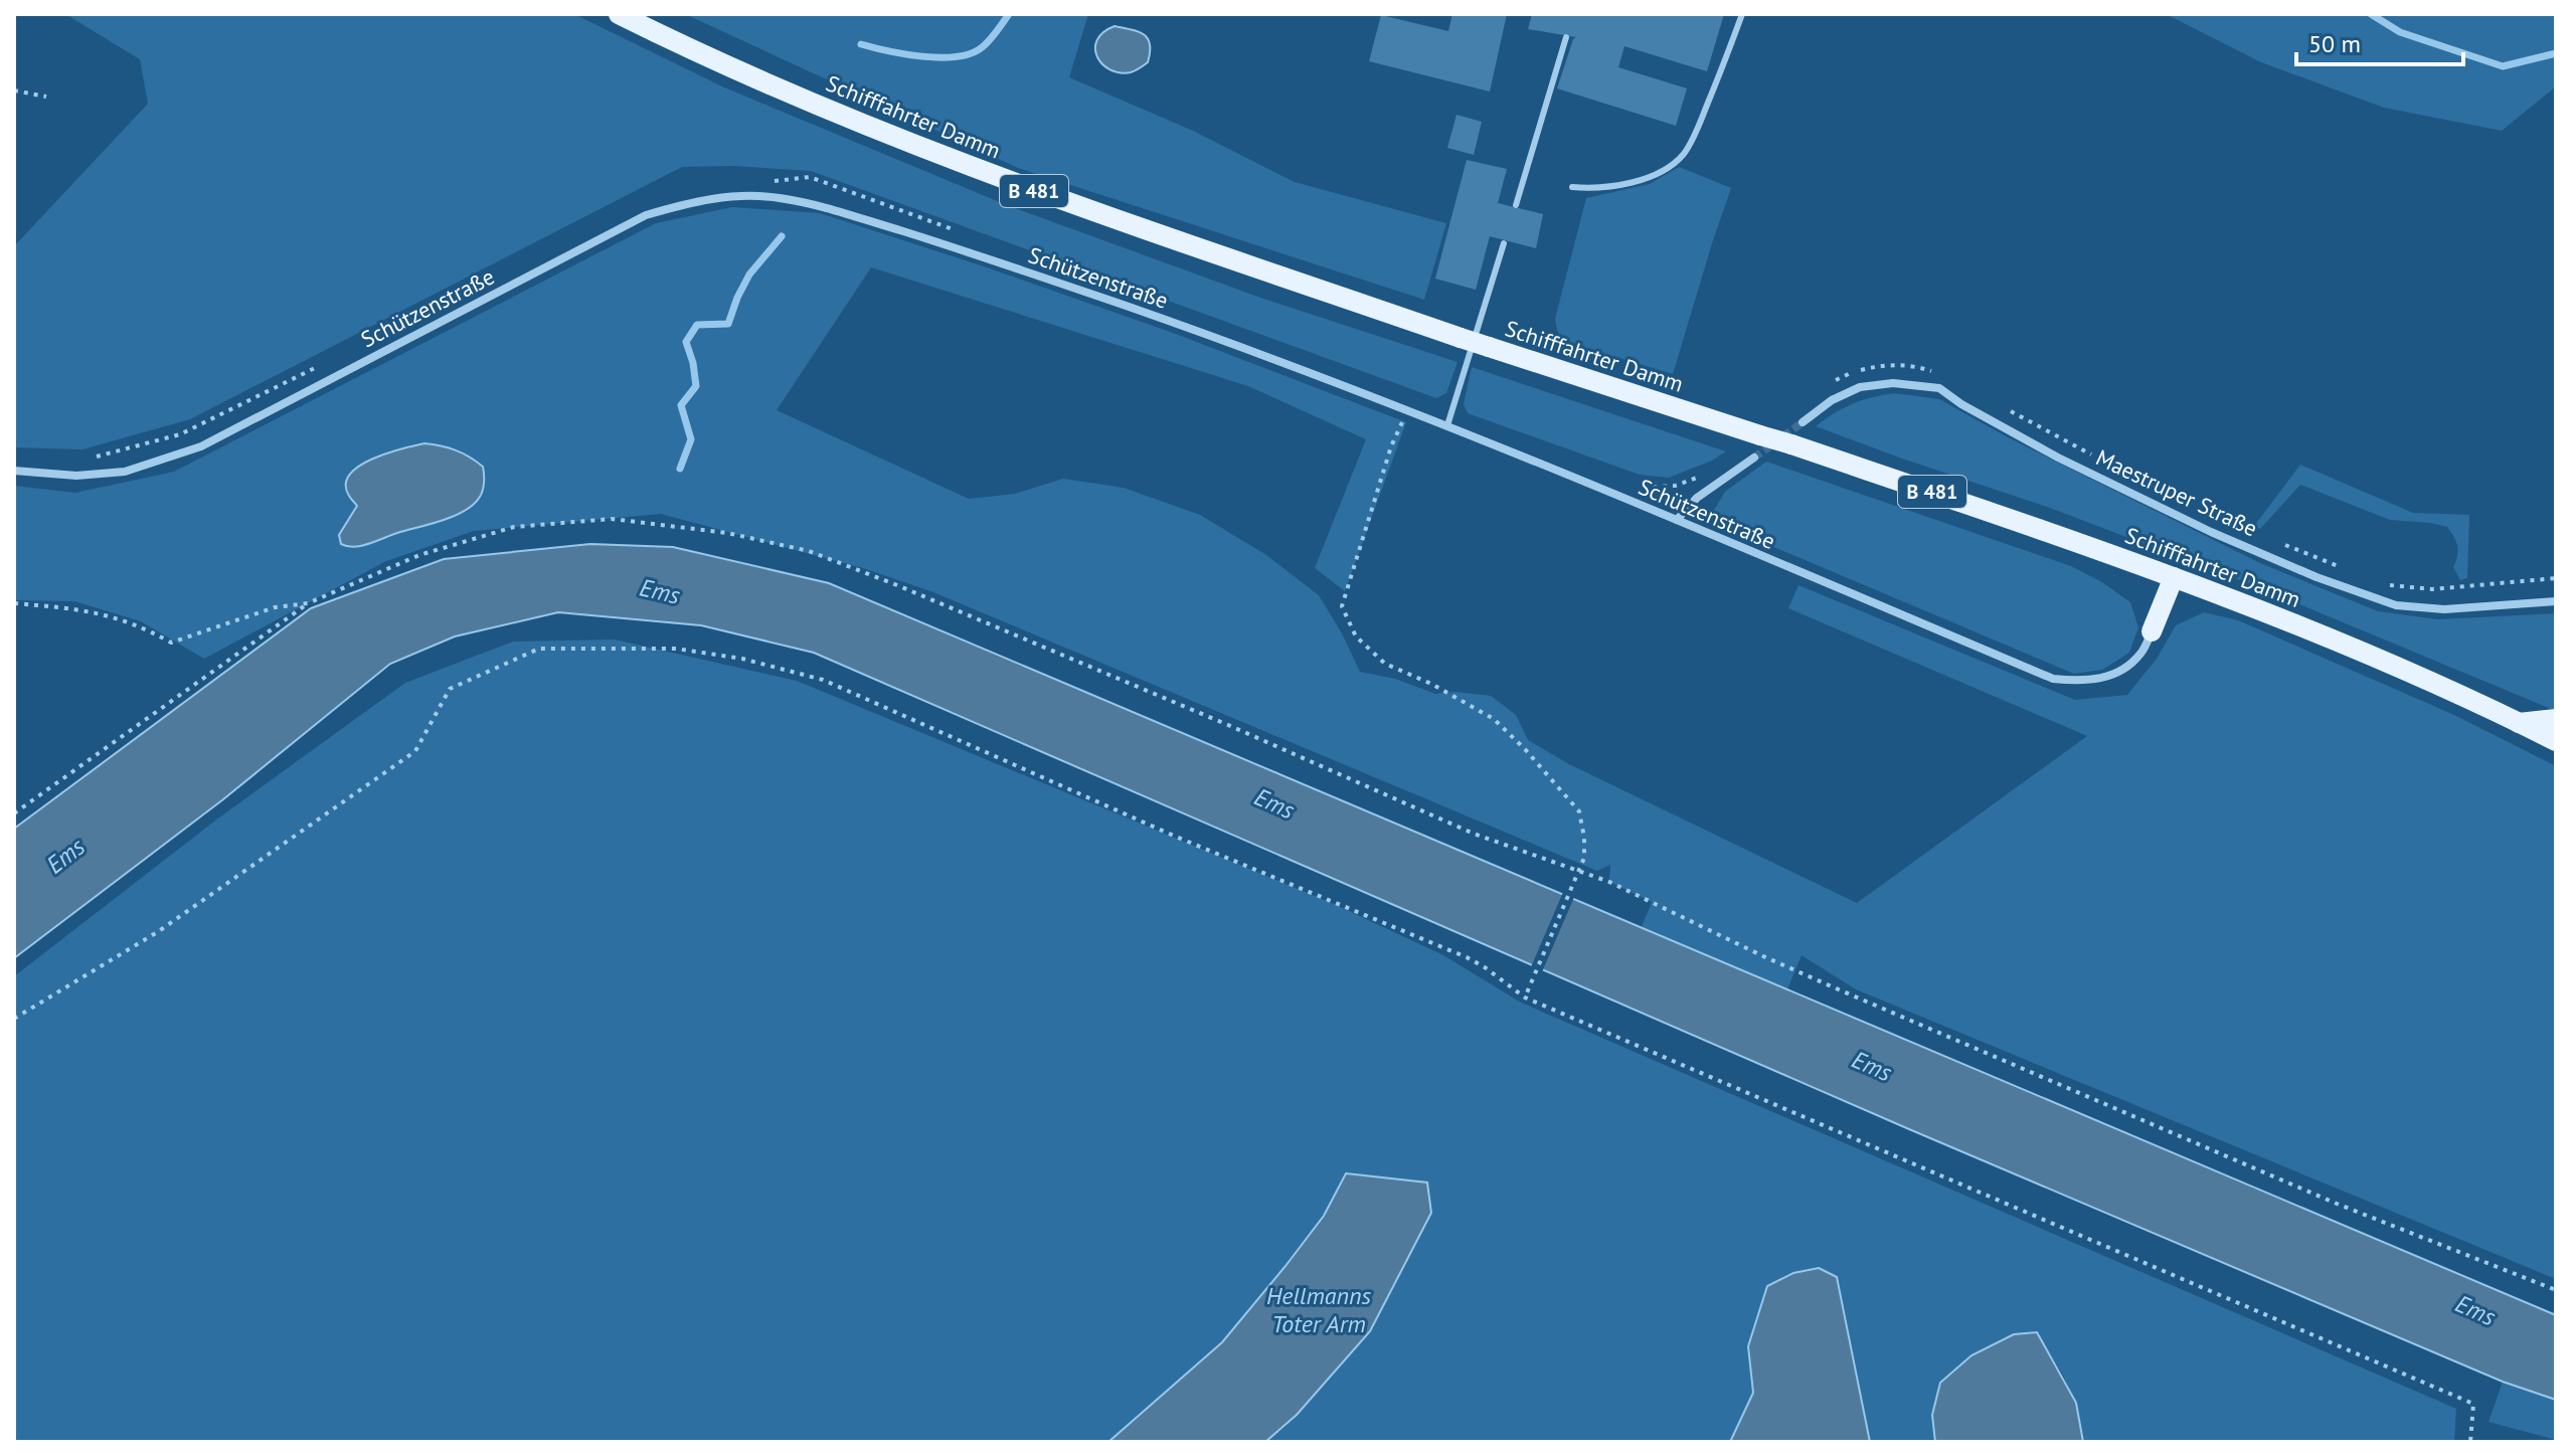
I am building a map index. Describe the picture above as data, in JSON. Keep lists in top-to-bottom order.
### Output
{
  "streets": {
    "main road": ["Schifffahrter Damm", "B 481"],
    "street": ["Schützenstraße", "Maestruper Straße"]
  },
  "water": ["Ems", "Hellmanns Toter Arm"],
  "scale_bar": "50 m"
}
